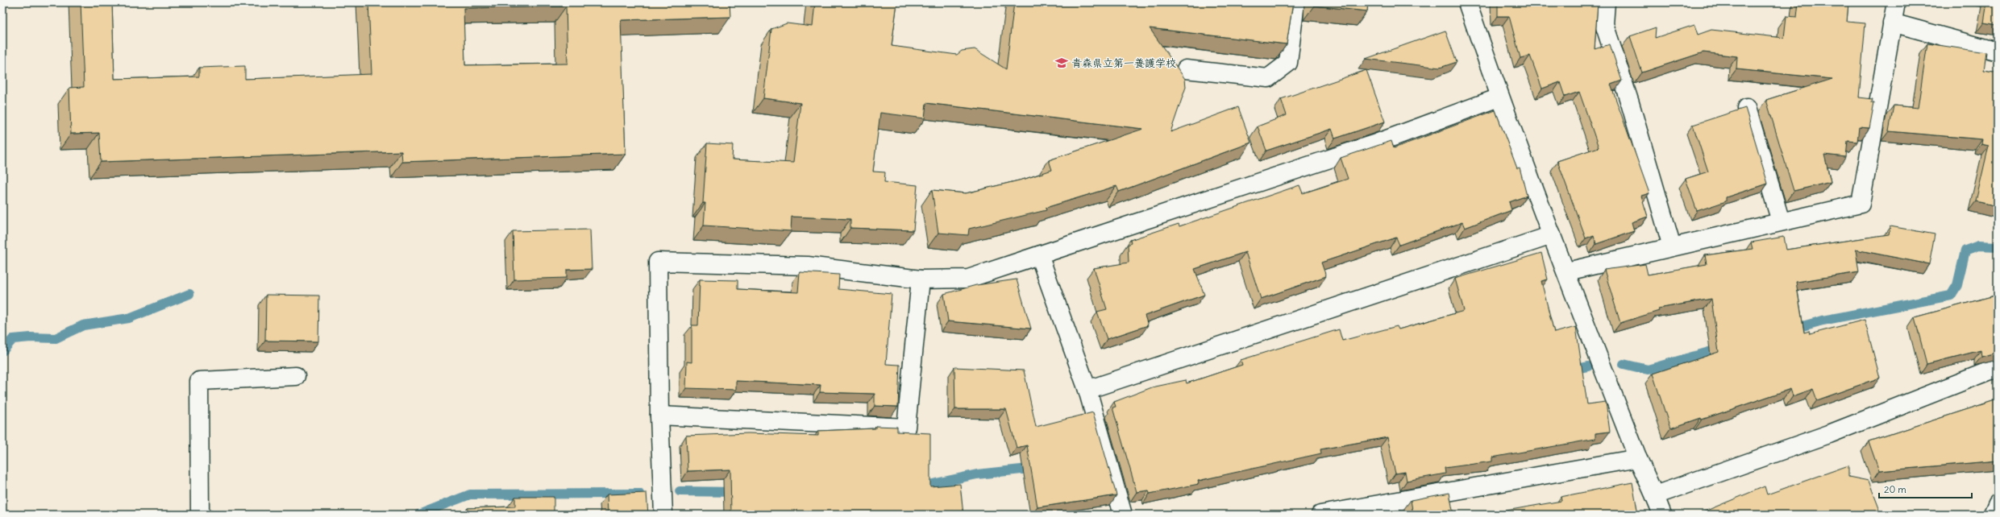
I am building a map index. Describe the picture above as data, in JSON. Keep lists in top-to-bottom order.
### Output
{
  "places": {
    "school or university": ["青森県立第一養護学校"]
  },
  "scale_bar": "20 m"
}
